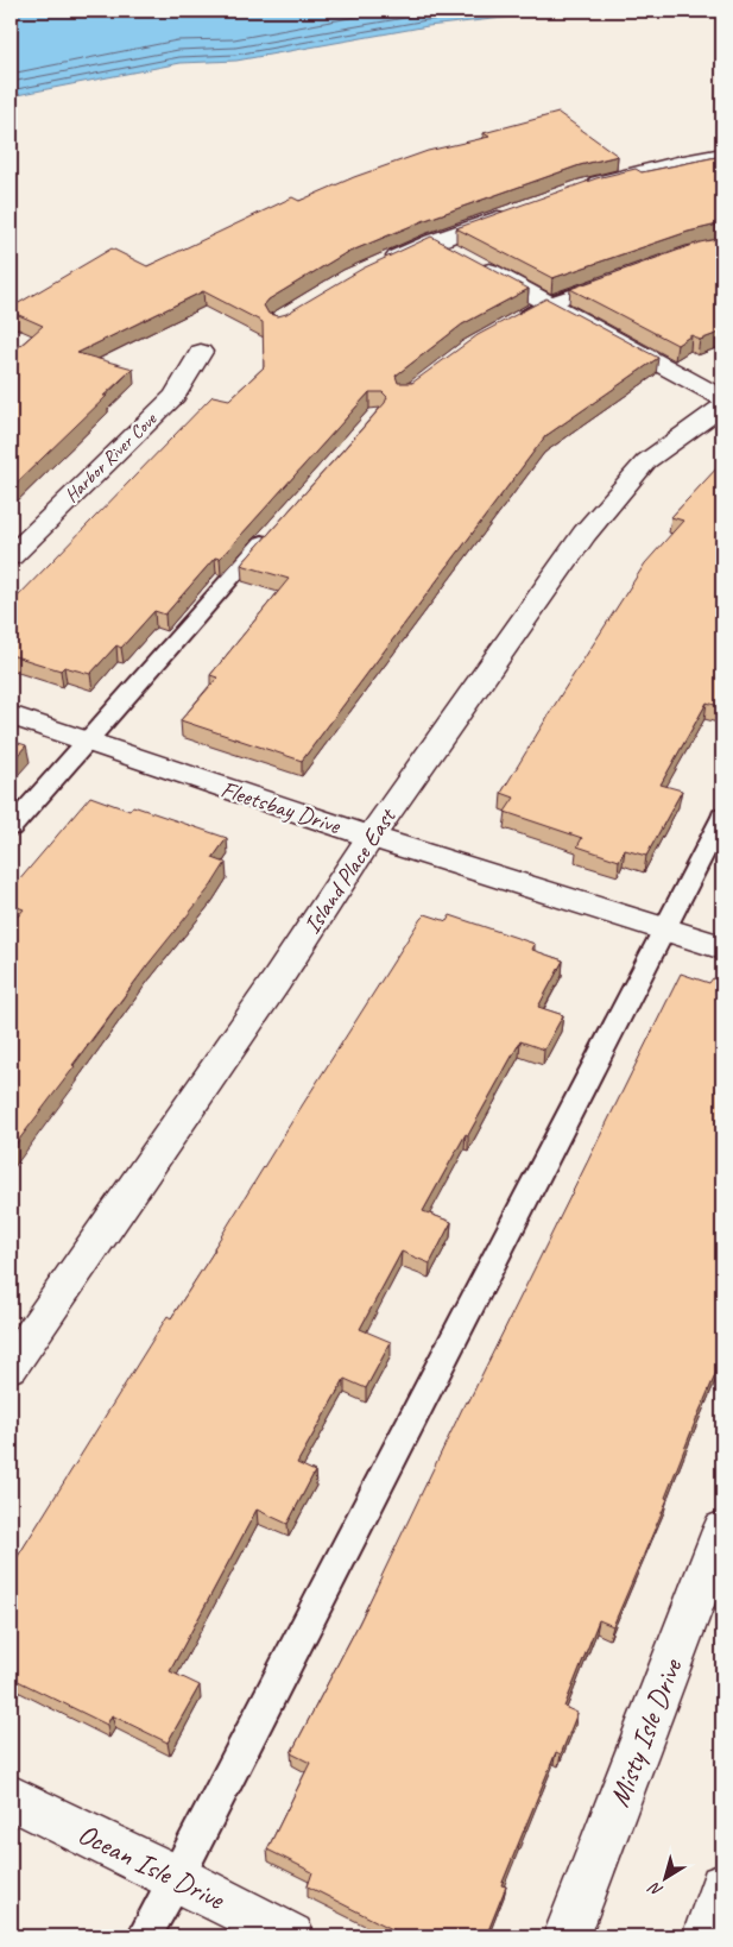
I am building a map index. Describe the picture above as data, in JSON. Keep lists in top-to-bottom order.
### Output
{
  "streets": {
    "street": [
      "Harbor River Cove",
      "Fleetsbay Drive",
      "Island Place East",
      "Misty Isle Drive",
      "Ocean Isle Drive"
    ]
  },
  "crossings": [
    ["Fleetsbay Drive", "Island Place East"]
  ],
  "north": "bottom left"
}
